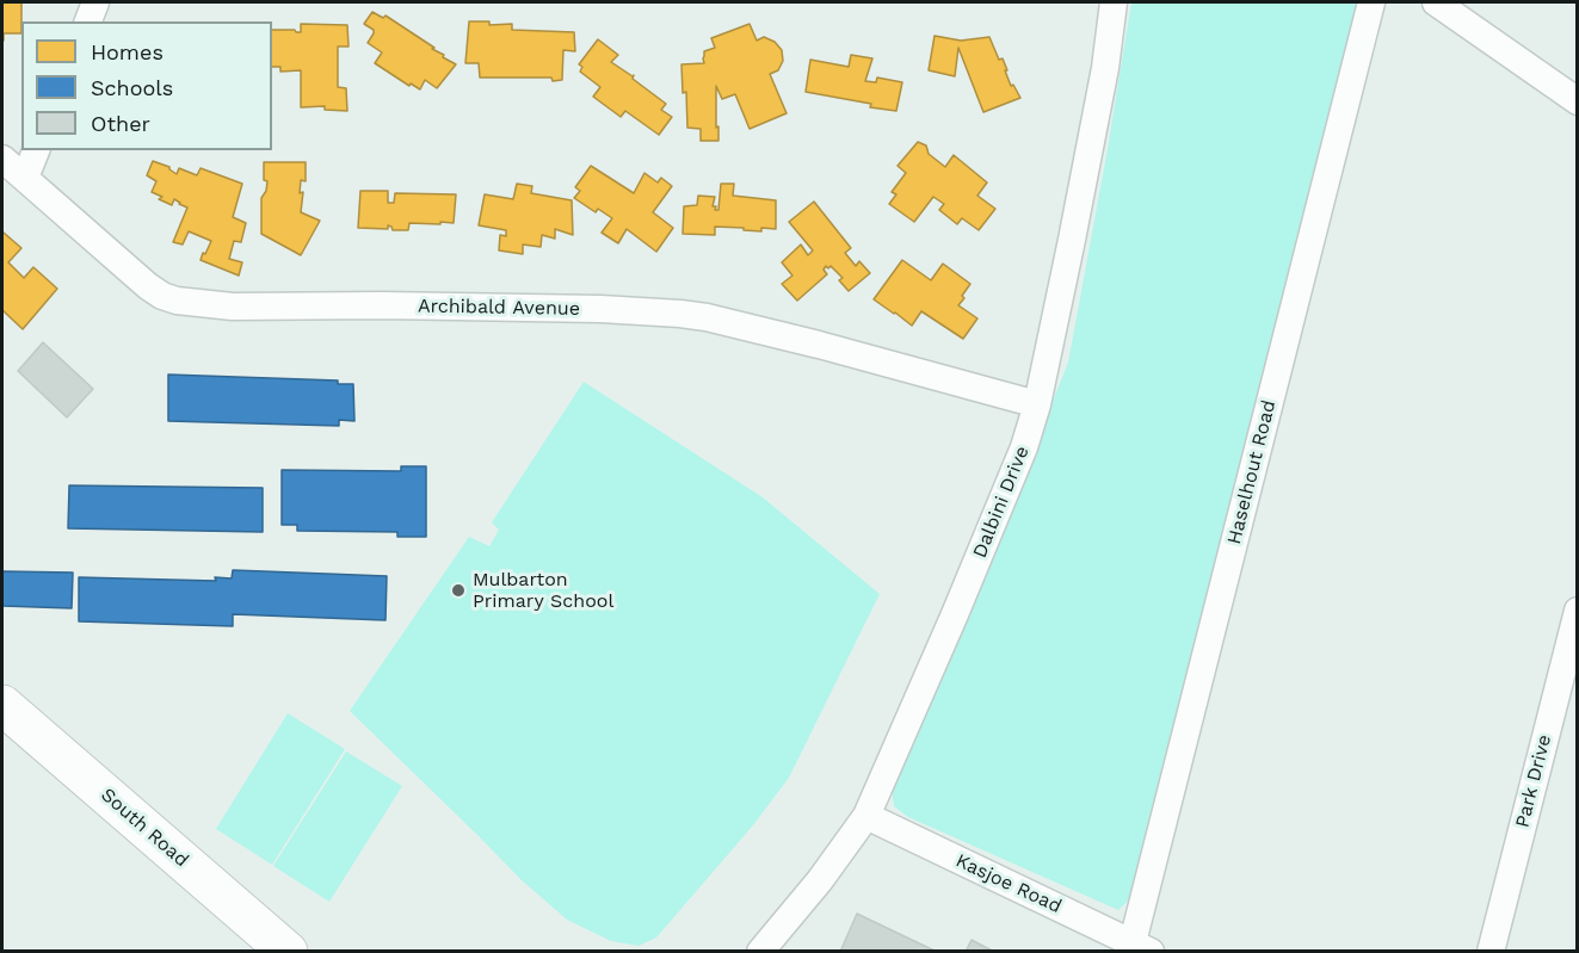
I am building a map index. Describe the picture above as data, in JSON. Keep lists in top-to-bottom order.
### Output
{
  "streets": {
    "street": [
      "Archibald Avenue",
      "Haselhout Road",
      "Dalbini Drive",
      "Park Drive",
      "South Road",
      "Kasjoe Road"
    ]
  },
  "crossings": [
    ["Archibald Avenue", "Dalbini Drive"],
    ["Haselhout Road", "Kasjoe Road"],
    ["Dalbini Drive", "Kasjoe Road"]
  ],
  "places": ["Mulbarton Primary School"],
  "legend": ["Homes", "Schools", "Other"]
}
